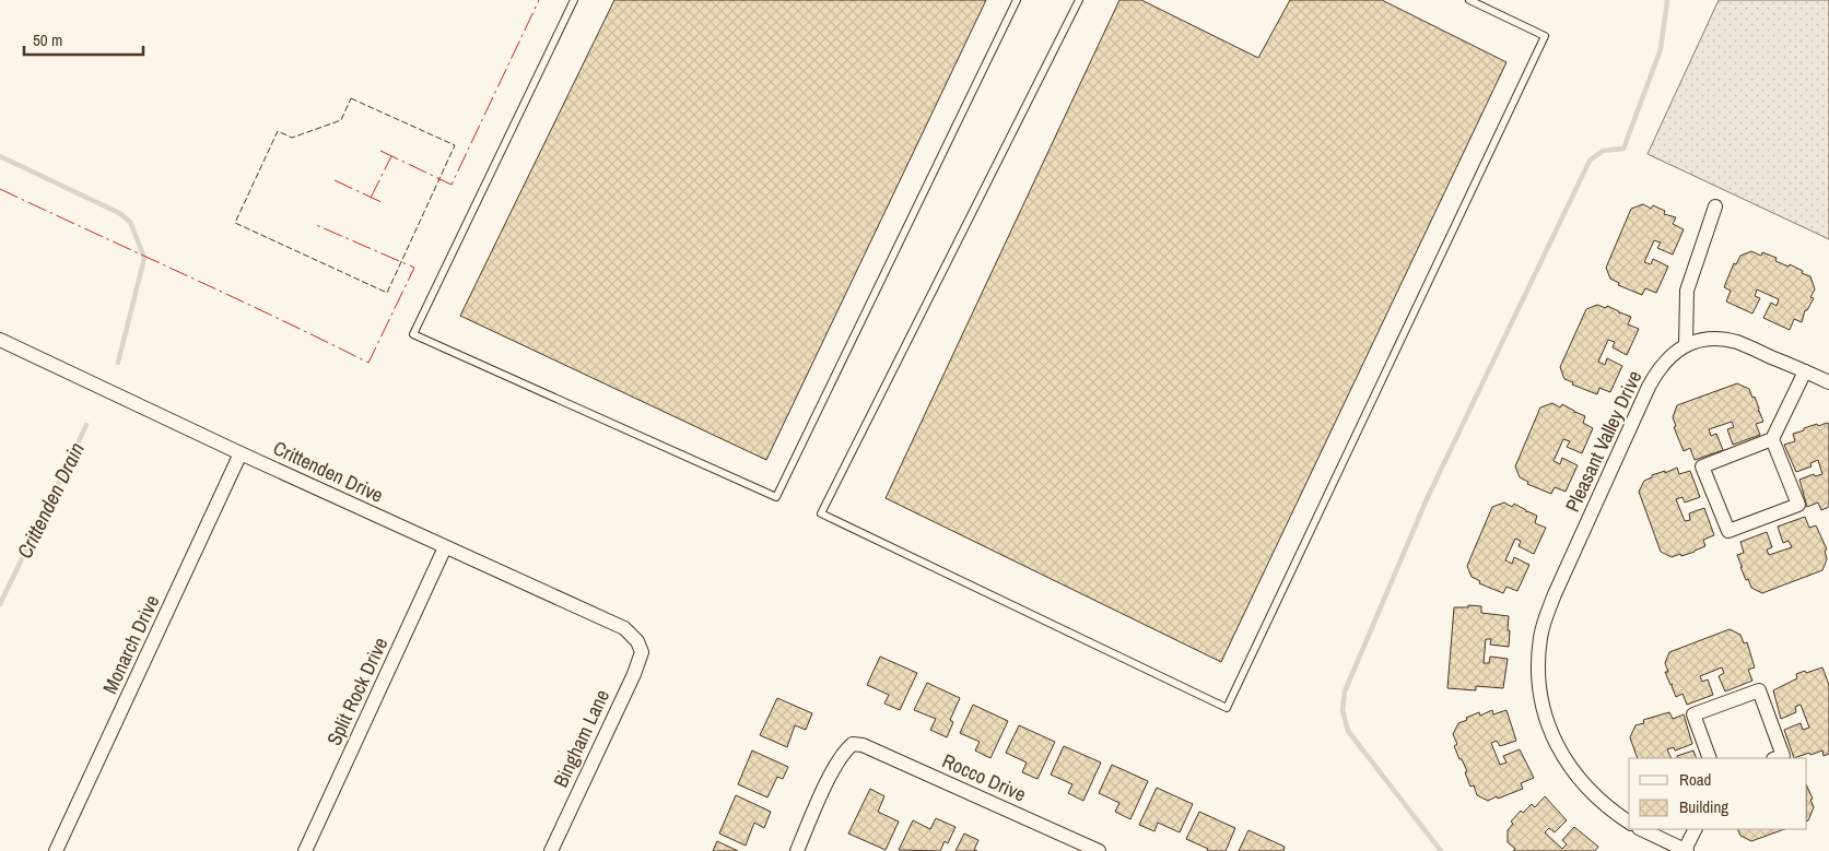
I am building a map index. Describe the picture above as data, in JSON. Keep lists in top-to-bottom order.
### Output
{
  "streets": {
    "street": [
      "Pleasant Valley Drive",
      "Crittenden Drive",
      "Monarch Drive",
      "Split Rock Drive",
      "Bingham Lane",
      "Rocco Drive"
    ]
  },
  "crossings": [
    ["Crittenden Drive", "Monarch Drive"],
    ["Crittenden Drive", "Split Rock Drive"],
    ["Crittenden Drive", "Bingham Lane"]
  ],
  "water": ["Crittenden Drain"],
  "legend": ["Road", "Building"],
  "scale_bar": "50 m"
}
